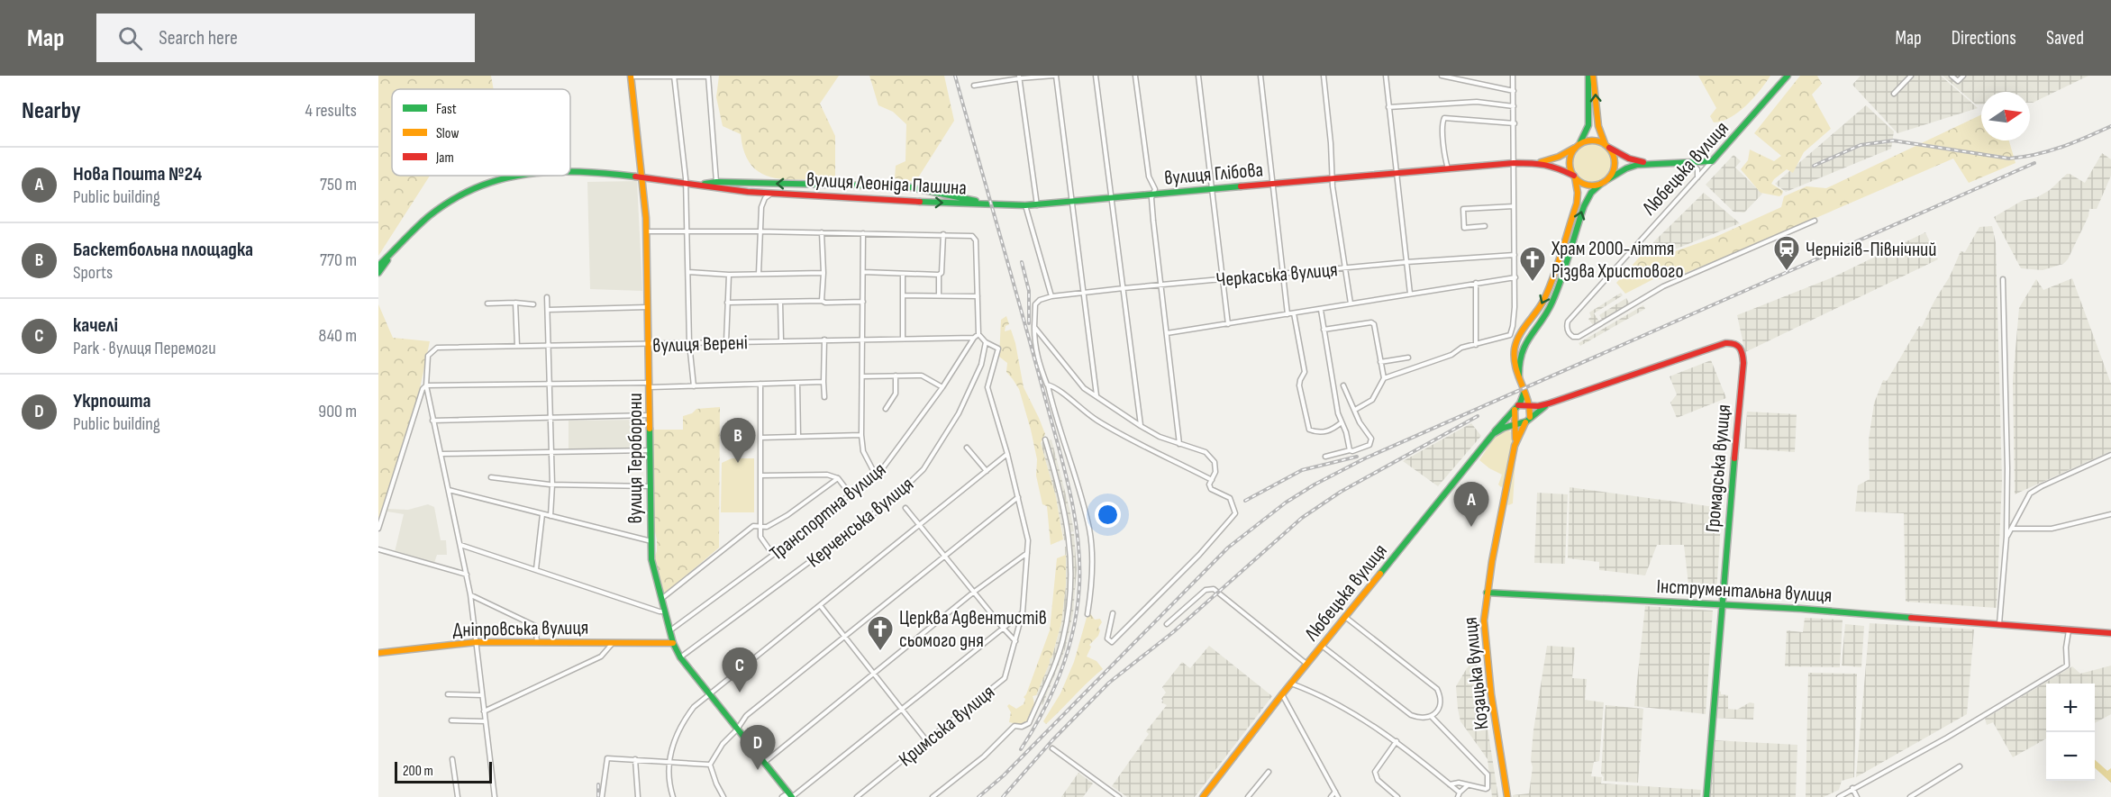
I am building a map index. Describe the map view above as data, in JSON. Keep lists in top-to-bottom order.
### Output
{
  "streets": {
    "main road": [
      "Любецька вулиця",
      "вулиця Глібова",
      "вулиця Леоніда Пашина",
      "вулиця Тероборони",
      "Громадська вулиця",
      "Інструментальна вулиця",
      "Дніпровська вулиця",
      "Козацька вулиця"
    ],
    "street": [
      "Черкаська вулиця",
      "вулиця Верені",
      "Транспортна вулиця",
      "Керченська вулиця",
      "Кримська вулиця"
    ]
  },
  "crossings": [
    ["Любецька вулиця", "Козацька вулиця"],
    ["вулиця Глібова", "вулиця Леоніда Пашина"],
    ["вулиця Леоніда Пашина", "вулиця Тероборони"],
    ["вулиця Верені", "вулиця Тероборони"],
    ["вулиця Верені", "Транспортна вулиця"],
    ["вулиця Тероборони", "Транспортна вулиця"],
    ["вулиця Тероборони", "Керченська вулиця"],
    ["вулиця Тероборони", "Дніпровська вулиця"],
    ["Громадська вулиця", "Інструментальна вулиця"],
    ["Керченська вулиця", "Кримська вулиця"],
    ["Інструментальна вулиця", "Козацька вулиця"]
  ],
  "places": {
    "station": ["Чернігів-Північний"],
    "church": ["Храм 2000-ліття Різдва Христового", "Церква Адвентистів сьомого дня"]
  },
  "legend": ["Fast", "Slow", "Jam"],
  "scale_bar": "200 m",
  "north": "right",
  "page": {
    "header": "Map",
    "search": "Search here",
    "nav": ["Map", "Directions", "Saved"],
    "heading": ["Nearby", "4 results"],
    "list": [
      {
        "mark": "A",
        "name": "Нова Пошта №24",
        "note": "Public building",
        "value": "750 m"
      },
      {
        "mark": "B",
        "name": "Баскетбольна площадка",
        "note": "Sports",
        "value": "770 m"
      },
      {
        "mark": "C",
        "name": "качелі",
        "note": "Park · вулиця Перемоги",
        "value": "840 m"
      },
      {
        "mark": "D",
        "name": "Укрпошта",
        "note": "Public building",
        "value": "900 m"
      }
    ],
    "pins": [
      "B",
      "A",
      "C",
      "D"
    ],
    "map_buttons": ["+", "−"],
    "scale": "200 m"
  }
}
